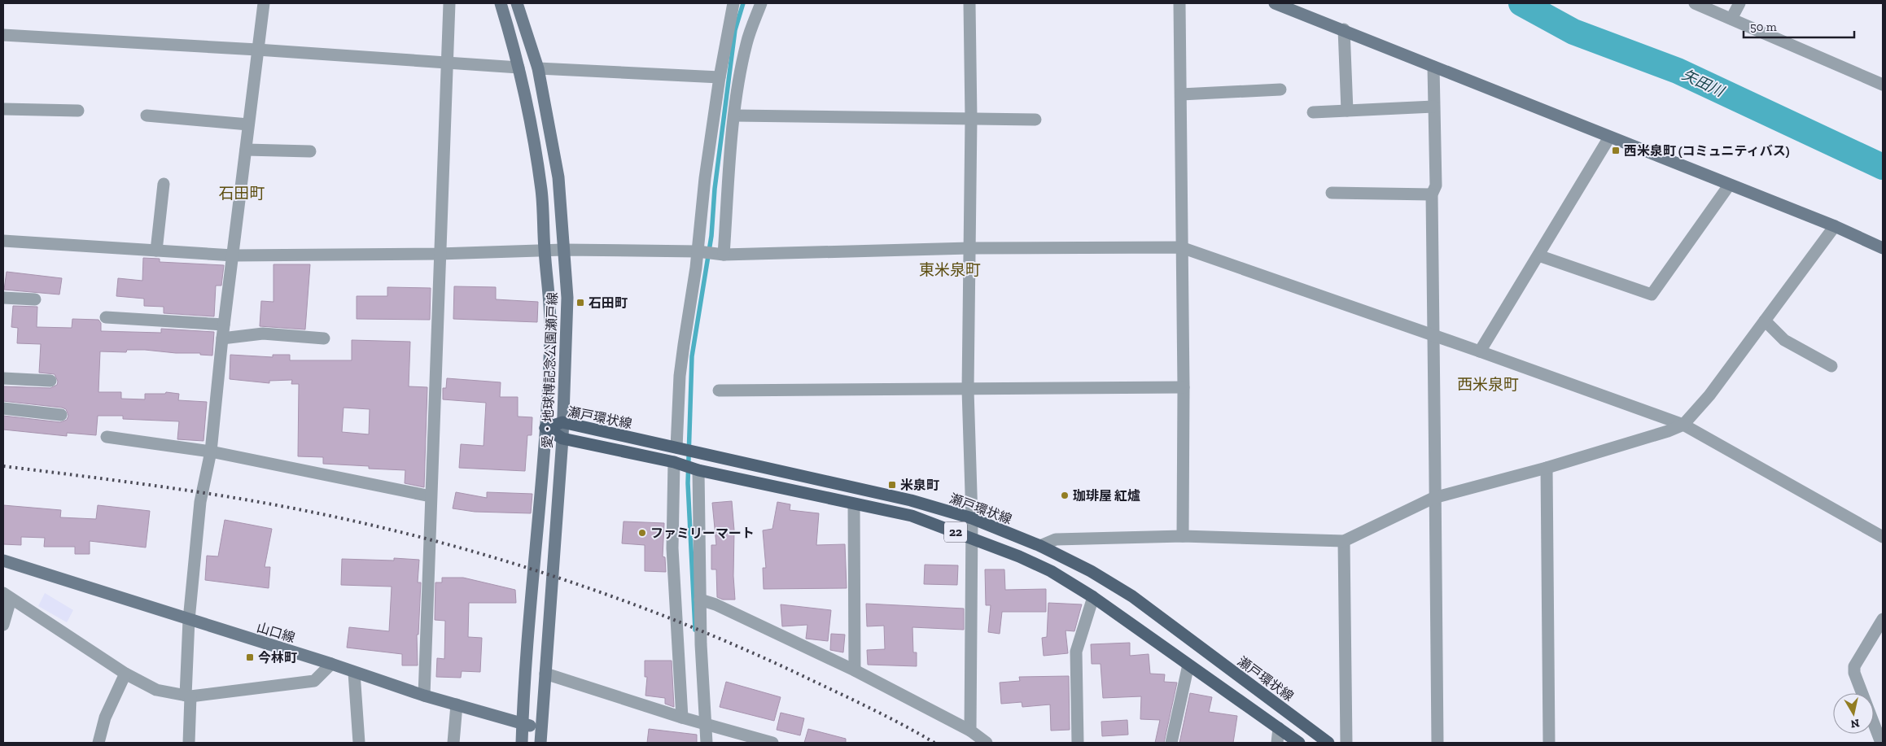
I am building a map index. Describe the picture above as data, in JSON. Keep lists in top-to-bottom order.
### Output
{
  "streets": {
    "main road": [
      "愛・地球博記念公園瀬戸線",
      "瀬戸環状線",
      "22",
      "山口線"
    ]
  },
  "crossings": [
    ["愛・地球博記念公園瀬戸線", "瀬戸環状線"],
    ["愛・地球博記念公園瀬戸線", "山口線"]
  ],
  "districts": ["石田町", "東米泉町", "西米泉町"],
  "water": ["矢田川"],
  "places": {
    "transit": [
      "西米泉町 (コミュニティバス)",
      "石田町",
      "米泉町",
      "今林町"
    ],
    "other": ["珈琲屋 紅爐", "ファミリーマート"]
  },
  "scale_bar": "50 m",
  "north": "bottom"
}
